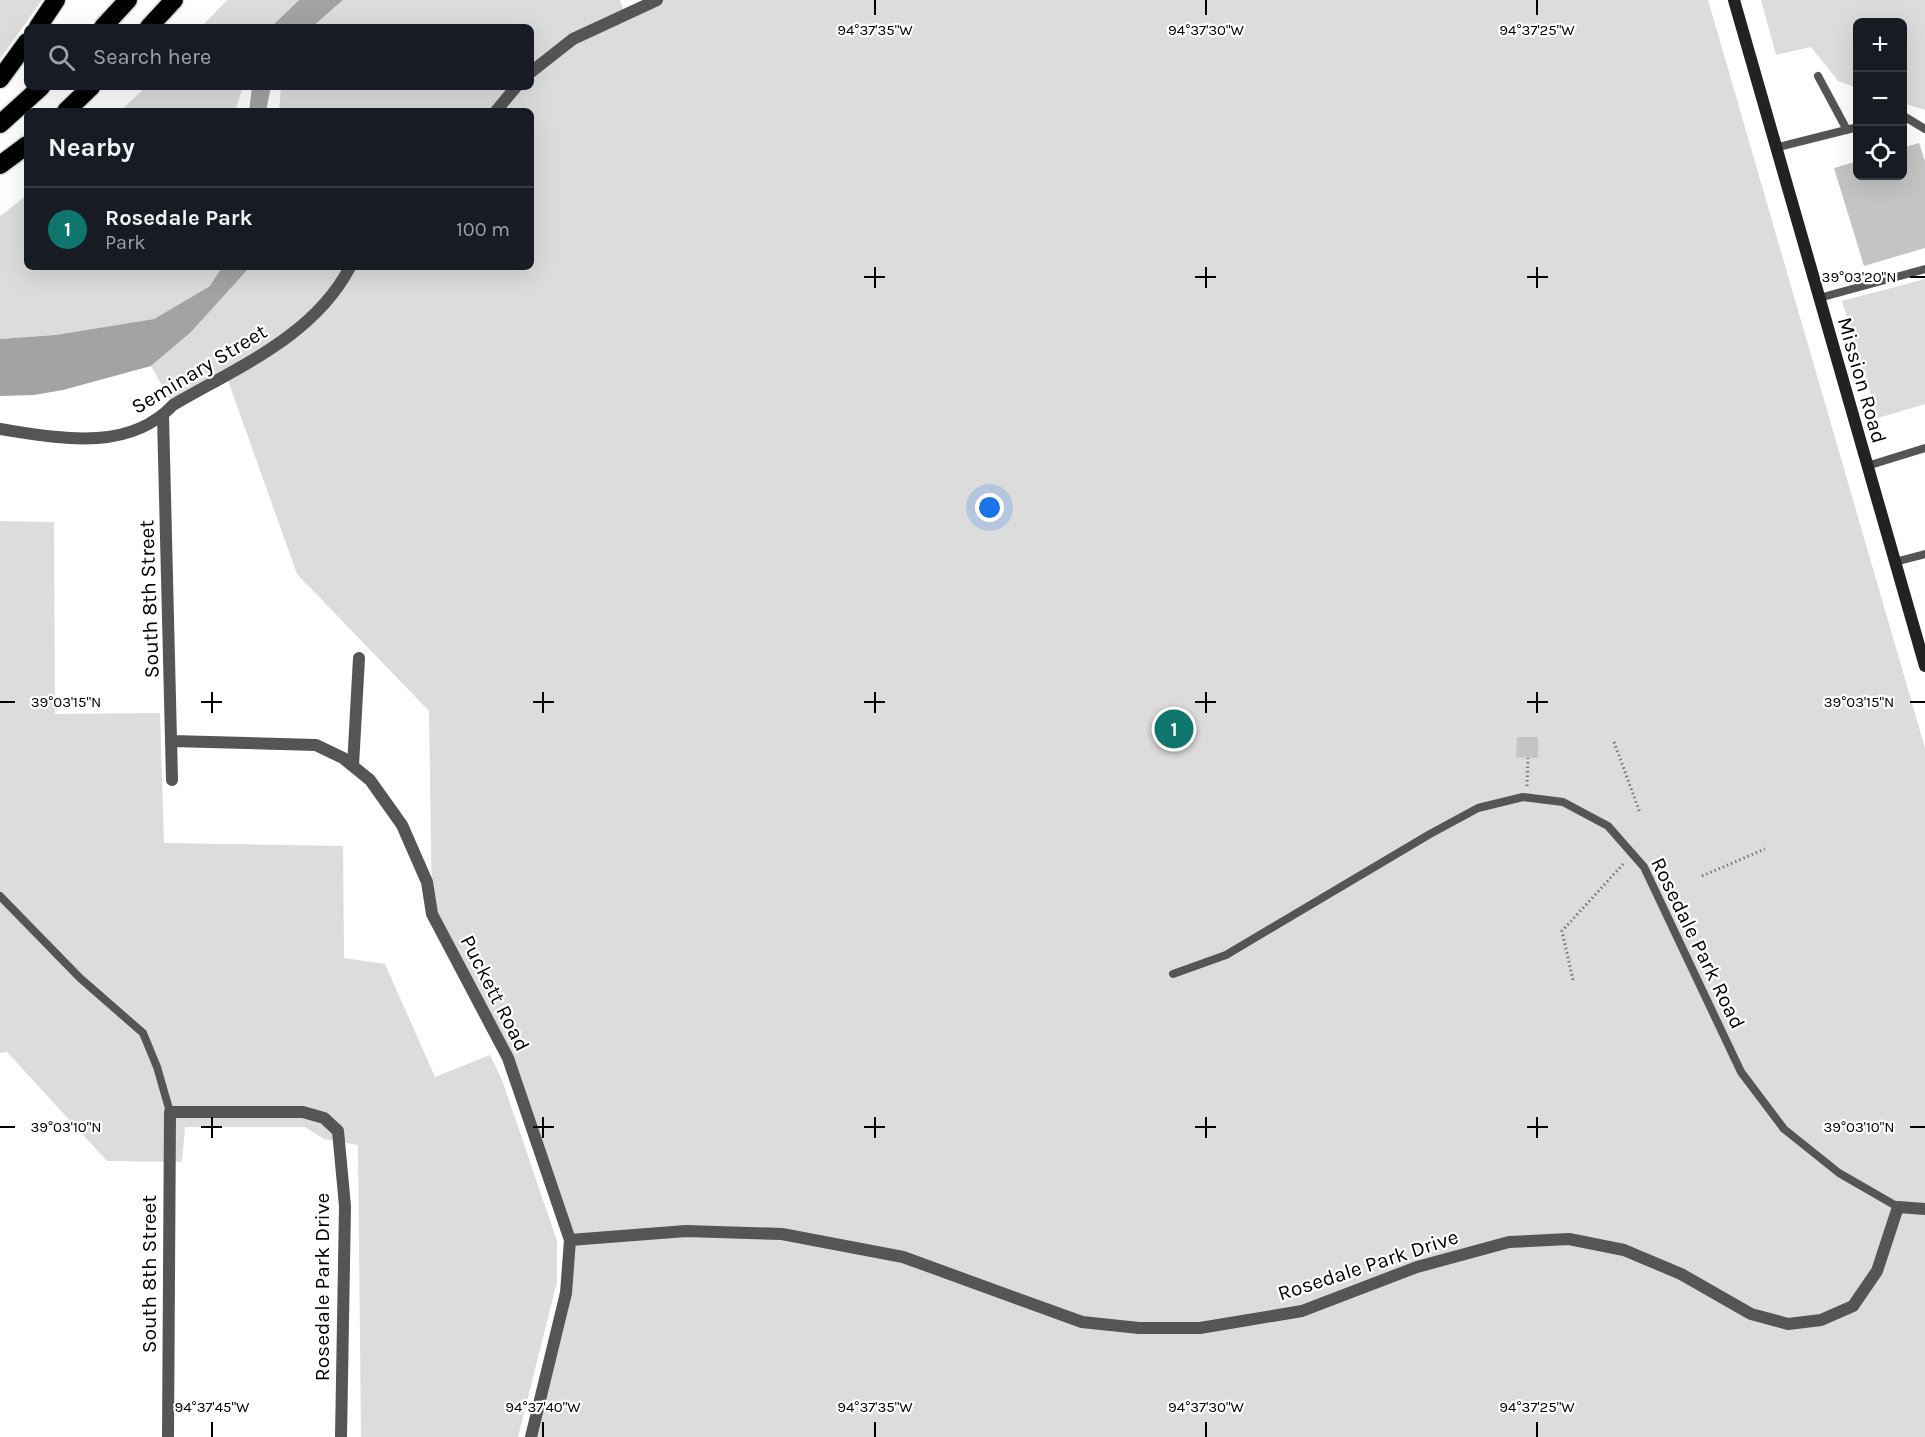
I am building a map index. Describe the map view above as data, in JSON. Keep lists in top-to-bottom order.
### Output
{
  "streets": {
    "main road": ["Mission Road"],
    "street": [
      "Seminary Street",
      "South 8th Street",
      "Puckett Road",
      "Rosedale Park Drive"
    ],
    "lane": ["Rosedale Park Road"]
  },
  "crossings": [
    ["Seminary Street", "South 8th Street"],
    ["South 8th Street", "Puckett Road"],
    ["South 8th Street", "Rosedale Park Drive"],
    ["Rosedale Park Road", "Rosedale Park Drive"],
    ["Puckett Road", "Rosedale Park Drive"]
  ],
  "page": {
    "map_buttons": ["+", "−"],
    "search": "Search here",
    "heading": "Nearby",
    "list": [
      {
        "mark": "1",
        "name": "Rosedale Park",
        "note": "Park",
        "value": "100 m"
      }
    ],
    "pins": "1"
  },
  "coordinates": [
    "94°37'35\"W",
    "94°37'30\"W",
    "94°37'25\"W",
    "39°03'20\"N",
    "39°03'15\"N",
    "39°03'10\"N",
    "94°37'45\"W",
    "94°37'40\"W"
  ]
}
